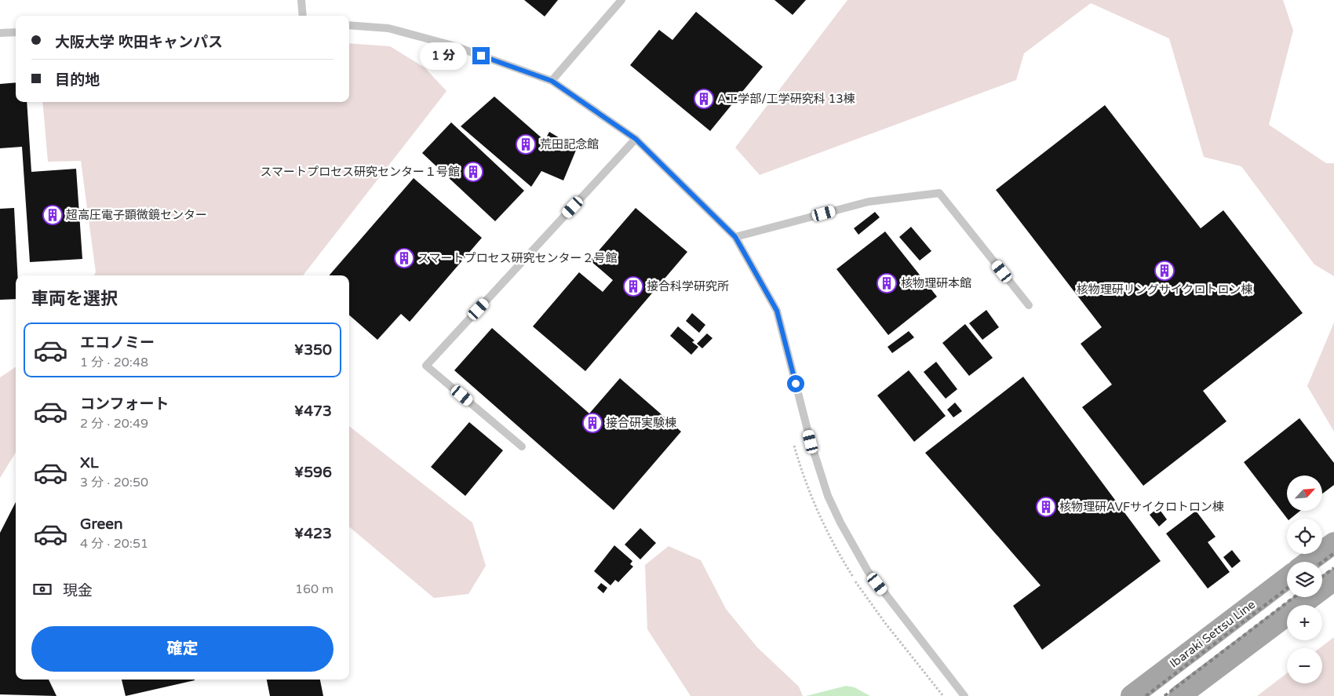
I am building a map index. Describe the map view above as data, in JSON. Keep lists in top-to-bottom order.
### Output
{
  "streets": {
    "main road": ["Ibaraki Settsu Line"]
  },
  "places": {
    "building": [
      "A工学部/工学研究科 13棟",
      "荒田記念館",
      "スマートプロセス研究センター１号館",
      "超高圧電子顕微鏡センター",
      "スマートプロセス研究センター２号館",
      "核物理研リングサイクロトロン棟",
      "核物理研本館",
      "接合科学研究所",
      "接合研実験棟",
      "核物理研AVFサイクロトロン棟"
    ]
  },
  "north": "top right",
  "page": {
    "banner": ["大阪大学 吹田キャンパス", "目的地"],
    "bubble": "1 分",
    "heading": "車両を選択",
    "list": [
      {
        "name": "エコノミー",
        "note": "1 分 · 20:48",
        "value": "¥350"
      },
      {
        "name": "コンフォート",
        "note": "2 分 · 20:49",
        "value": "¥473"
      },
      {
        "name": "XL",
        "note": "3 分 · 20:50",
        "value": "¥596"
      },
      {
        "name": "Green",
        "note": "4 分 · 20:51",
        "value": "¥423"
      }
    ],
    "map_buttons": ["+", "−"],
    "pay": ["現金", "160 m"],
    "buttons": "確定"
  }
}
